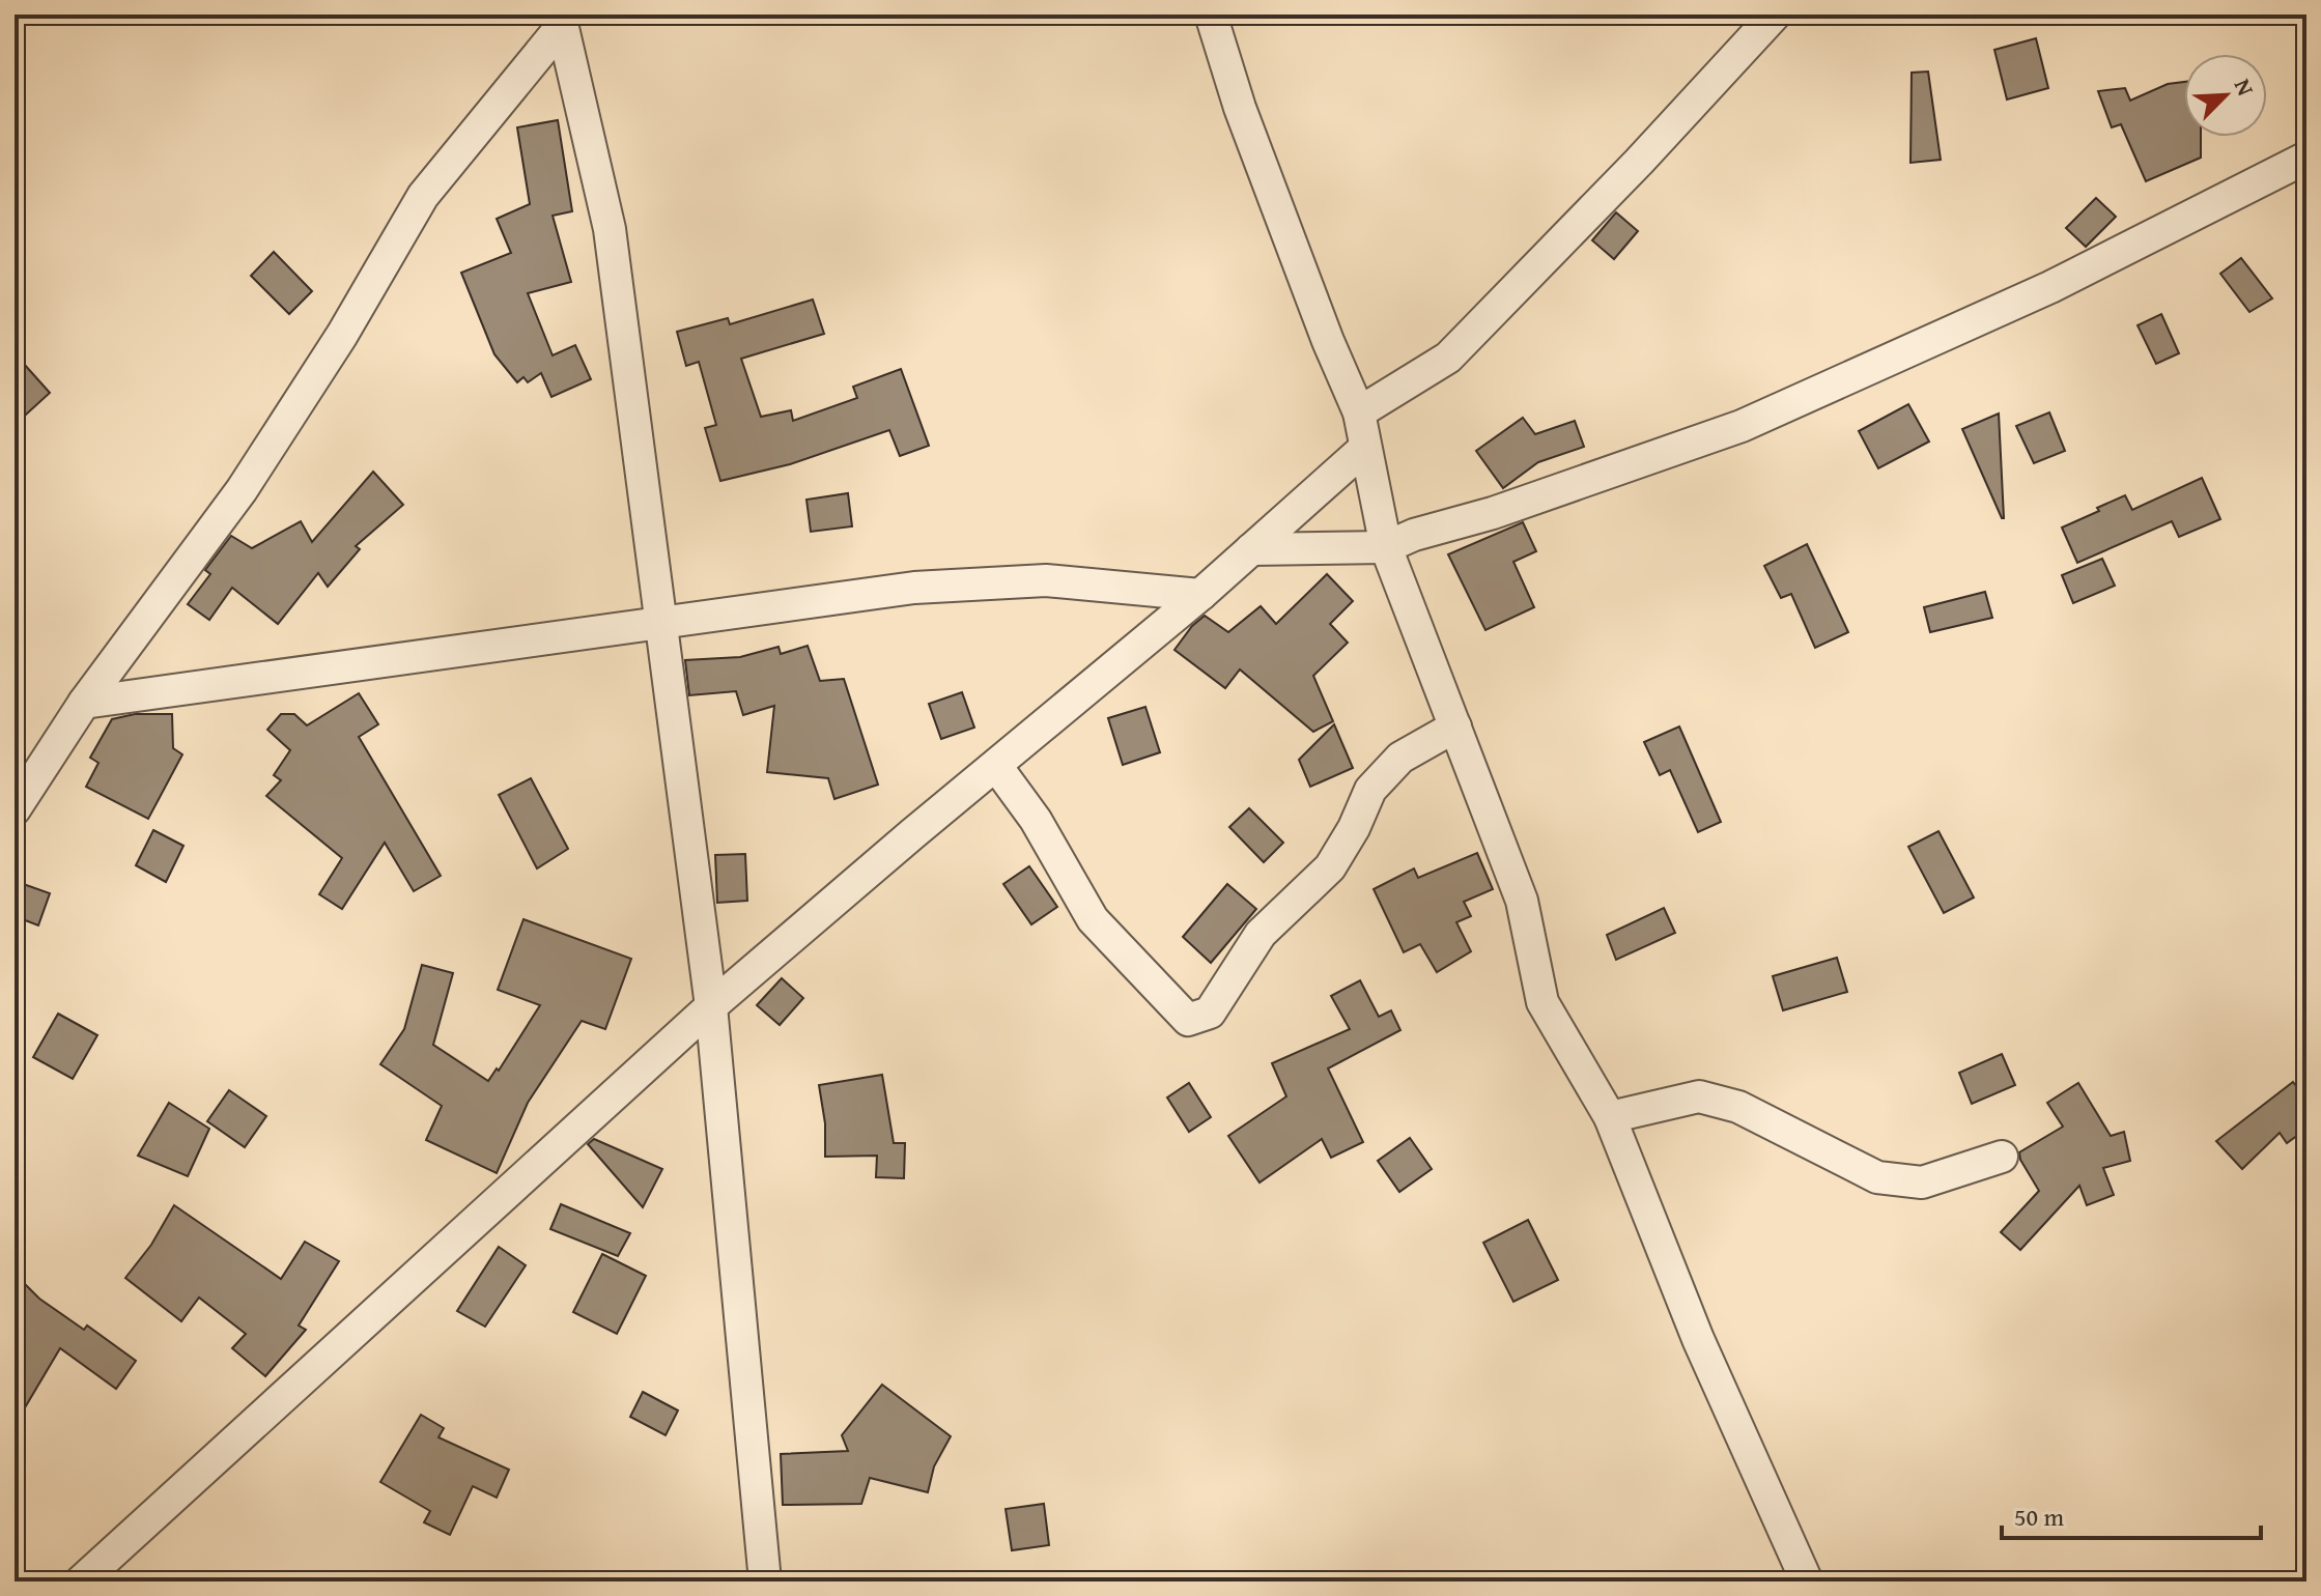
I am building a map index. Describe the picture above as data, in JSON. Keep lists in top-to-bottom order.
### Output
{
  "scale_bar": "50 m",
  "north": "top right"
}
